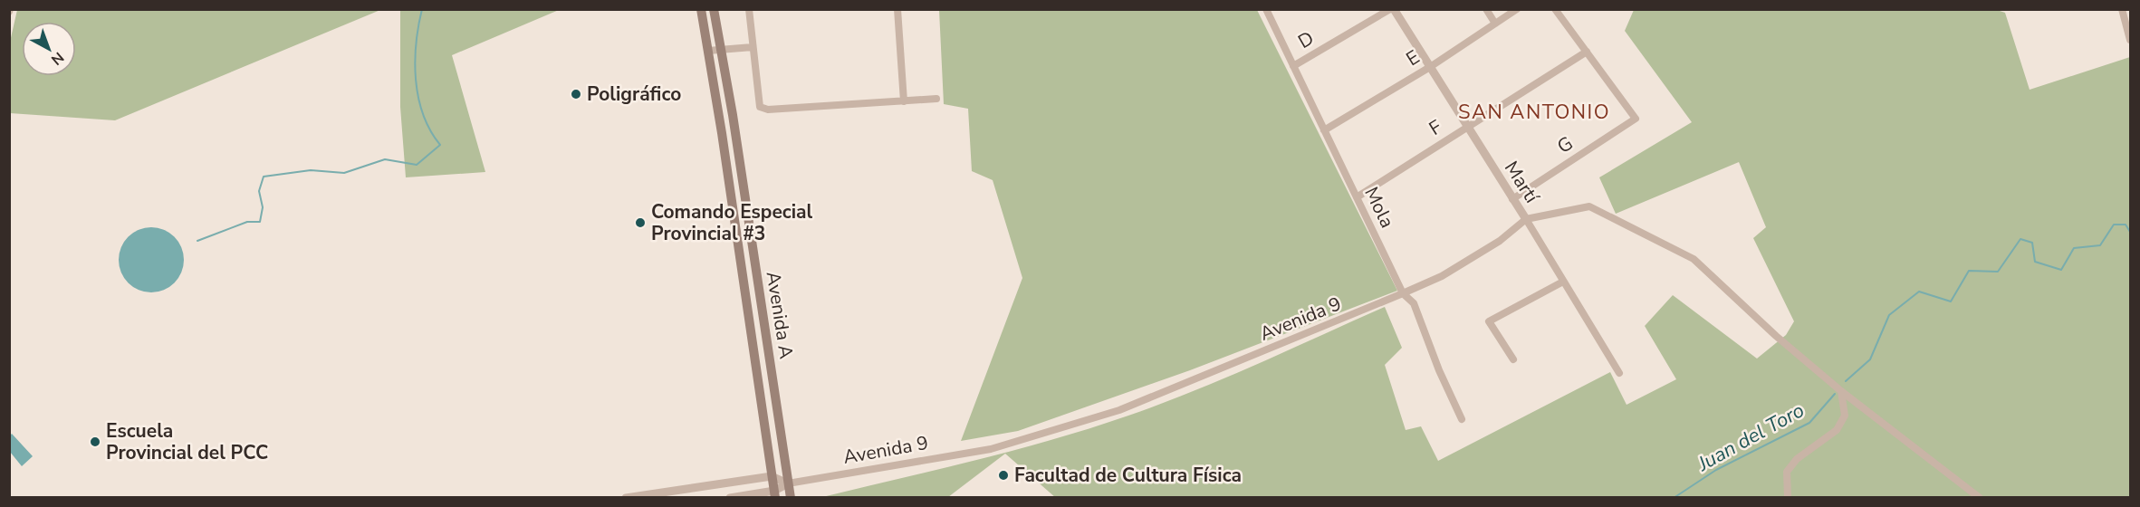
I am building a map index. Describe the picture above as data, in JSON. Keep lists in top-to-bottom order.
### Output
{
  "streets": {
    "main road": ["Avenida A"],
    "street": [
      "D",
      "E",
      "F",
      "G",
      "Martí",
      "Mola",
      "Avenida 9"
    ]
  },
  "crossings": [
    ["D", "Martí"],
    ["D", "Mola"],
    ["E", "Martí"],
    ["E", "Mola"],
    ["F", "G"],
    ["F", "Martí"],
    ["F", "Mola"],
    ["G", "Martí"],
    ["Martí", "Avenida 9"],
    ["Mola", "Avenida 9"],
    ["Avenida A", "Avenida 9"]
  ],
  "districts": ["SAN ANTONIO"],
  "water": ["Juan del Toro"],
  "places": [
    "Poligráfico",
    "Comando Especial Provincial #3",
    "Escuela Provincial del PCC",
    "Facultad de Cultura Física"
  ],
  "north": "bottom right"
}
